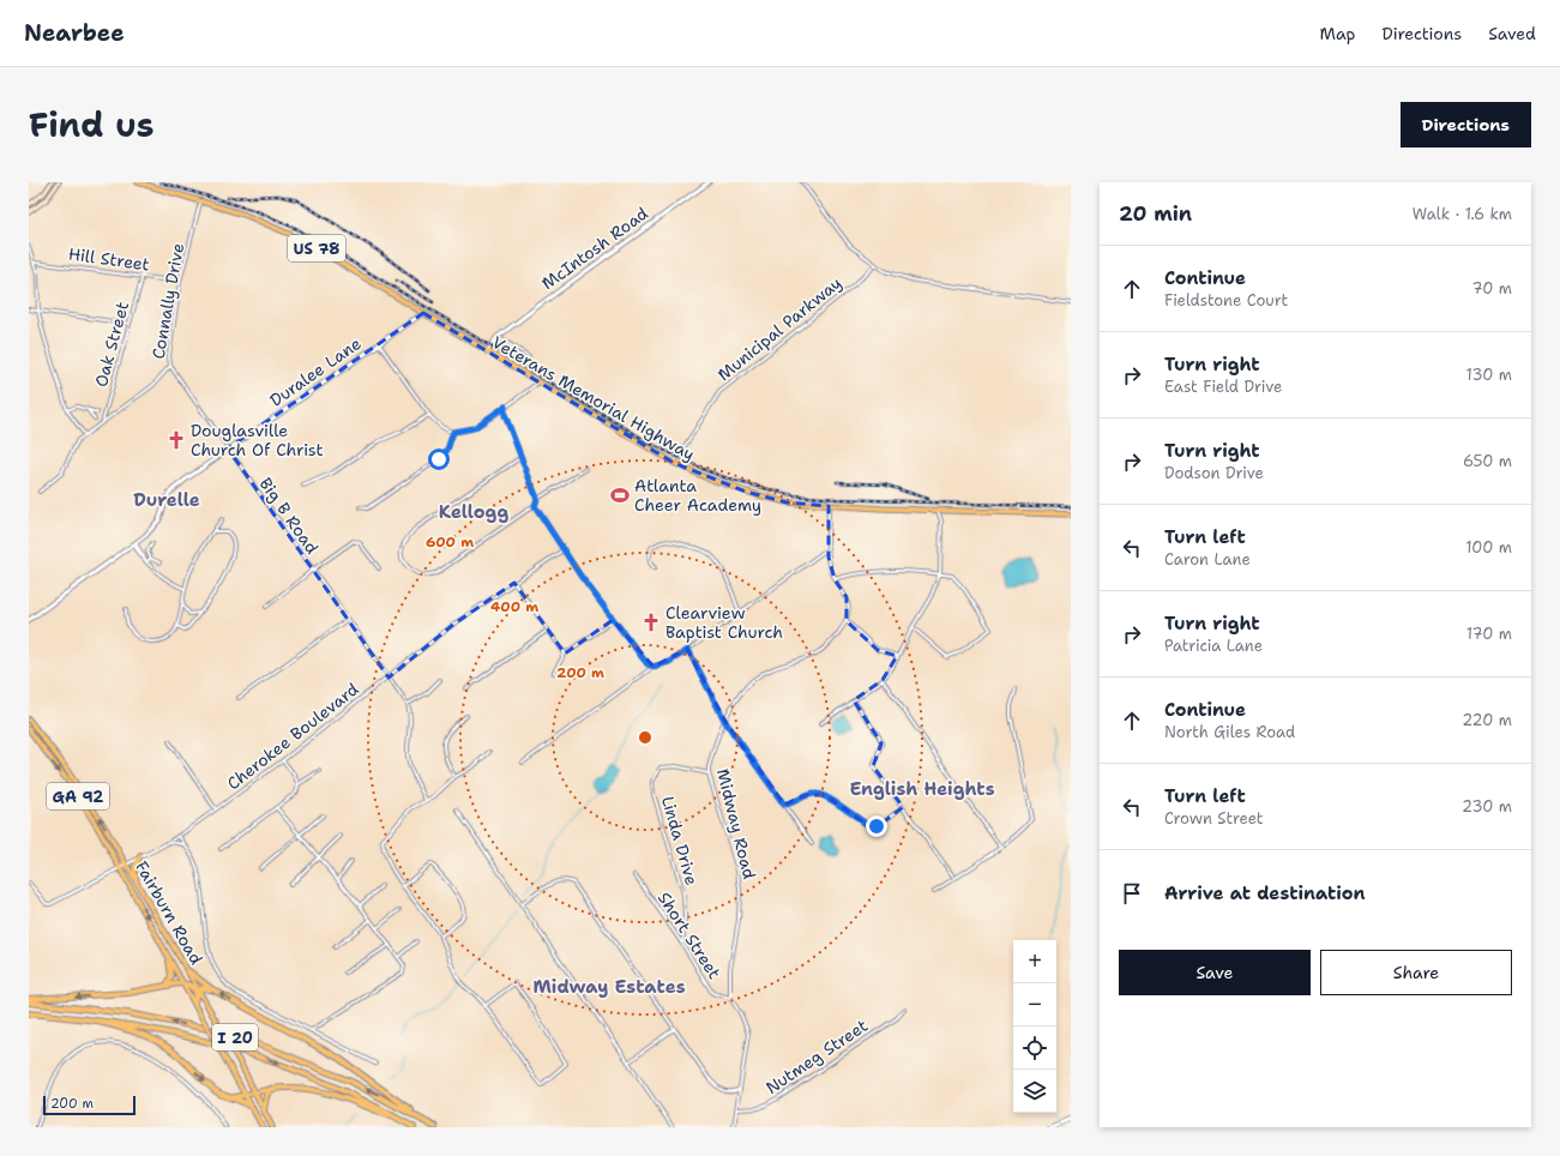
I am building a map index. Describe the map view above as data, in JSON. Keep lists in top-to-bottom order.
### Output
{
  "streets": {
    "highway": ["I 20"],
    "main road": [
      "US 78",
      "Veterans Memorial Highway",
      "GA 92",
      "Fairburn Road"
    ],
    "street": [
      "McIntosh Road",
      "Hill Street",
      "Connally Drive",
      "Municipal Parkway",
      "Oak Street",
      "Duralee Lane",
      "Big B Road",
      "Cherokee Boulevard",
      "Midway Road",
      "Linda Drive",
      "Short Street",
      "Nutmeg Street"
    ]
  },
  "crossings": [
    ["McIntosh Road", "Veterans Memorial Highway"],
    ["Hill Street", "Connally Drive"],
    ["Hill Street", "Oak Street"],
    ["Connally Drive", "Oak Street"],
    ["Connally Drive", "Veterans Memorial Highway"],
    ["Connally Drive", "Big B Road"],
    ["Municipal Parkway", "Veterans Memorial Highway"],
    ["Duralee Lane", "Veterans Memorial Highway"],
    ["Duralee Lane", "Big B Road"],
    ["Big B Road", "Cherokee Boulevard"],
    ["Cherokee Boulevard", "Fairburn Road"],
    ["Midway Road", "Linda Drive"],
    ["Midway Road", "Short Street"],
    ["Linda Drive", "Short Street"]
  ],
  "districts": [
    "Durelle",
    "Kellogg",
    "English Heights",
    "Midway Estates"
  ],
  "places": {
    "church": ["Douglasville Church Of Christ", "Clearview Baptist Church"],
    "sports": ["Atlanta Cheer Academy"]
  },
  "scale_bar": "200 m",
  "page": {
    "header": "Nearbee",
    "nav": ["Map", "Directions", "Saved"],
    "title": "Find us",
    "buttons": [
      "Directions",
      ["Save", "Share"]
    ],
    "heading": ["20 min", "Walk · 1.6 km"],
    "list": [
      ["Continue", "Fieldstone Court", "70 m"],
      ["Turn right", "East Field Drive", "130 m"],
      ["Turn right", "Dodson Drive", "650 m"],
      ["Turn left", "Caron Lane", "100 m"],
      ["Turn right", "Patricia Lane", "170 m"],
      ["Continue", "North Giles Road", "220 m"],
      ["Turn left", "Crown Street", "230 m"],
      "Arrive at destination"
    ],
    "map_buttons": ["+", "−"],
    "scale": "200 m"
  },
  "rings": ["600 m", "400 m", "200 m"]
}
